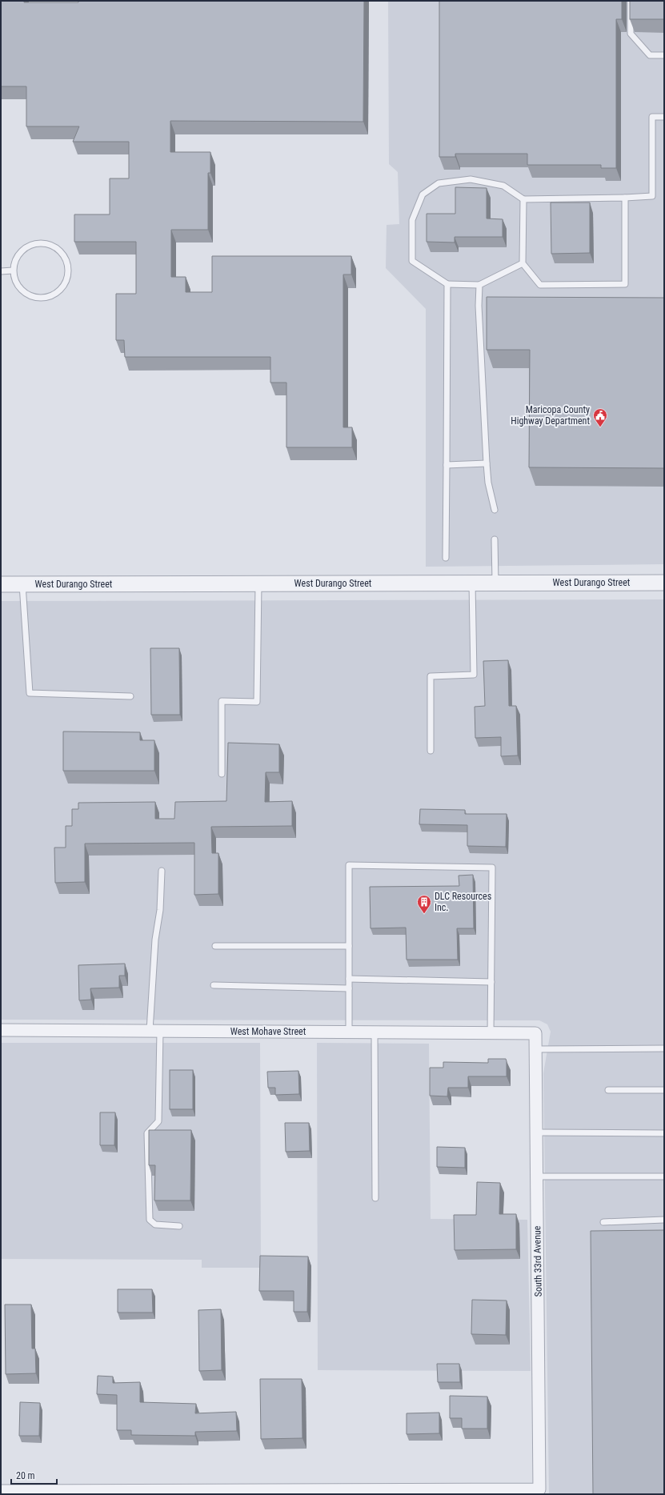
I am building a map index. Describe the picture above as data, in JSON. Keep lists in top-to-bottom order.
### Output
{
  "streets": {
    "street": ["West Durango Street", "West Mohave Street", "South 33rd Avenue"]
  },
  "crossings": [
    ["West Mohave Street", "South 33rd Avenue"]
  ],
  "places": {
    "public building": ["Maricopa County Highway Department"],
    "building": ["DLC Resources Inc."]
  },
  "scale_bar": "20 m"
}
